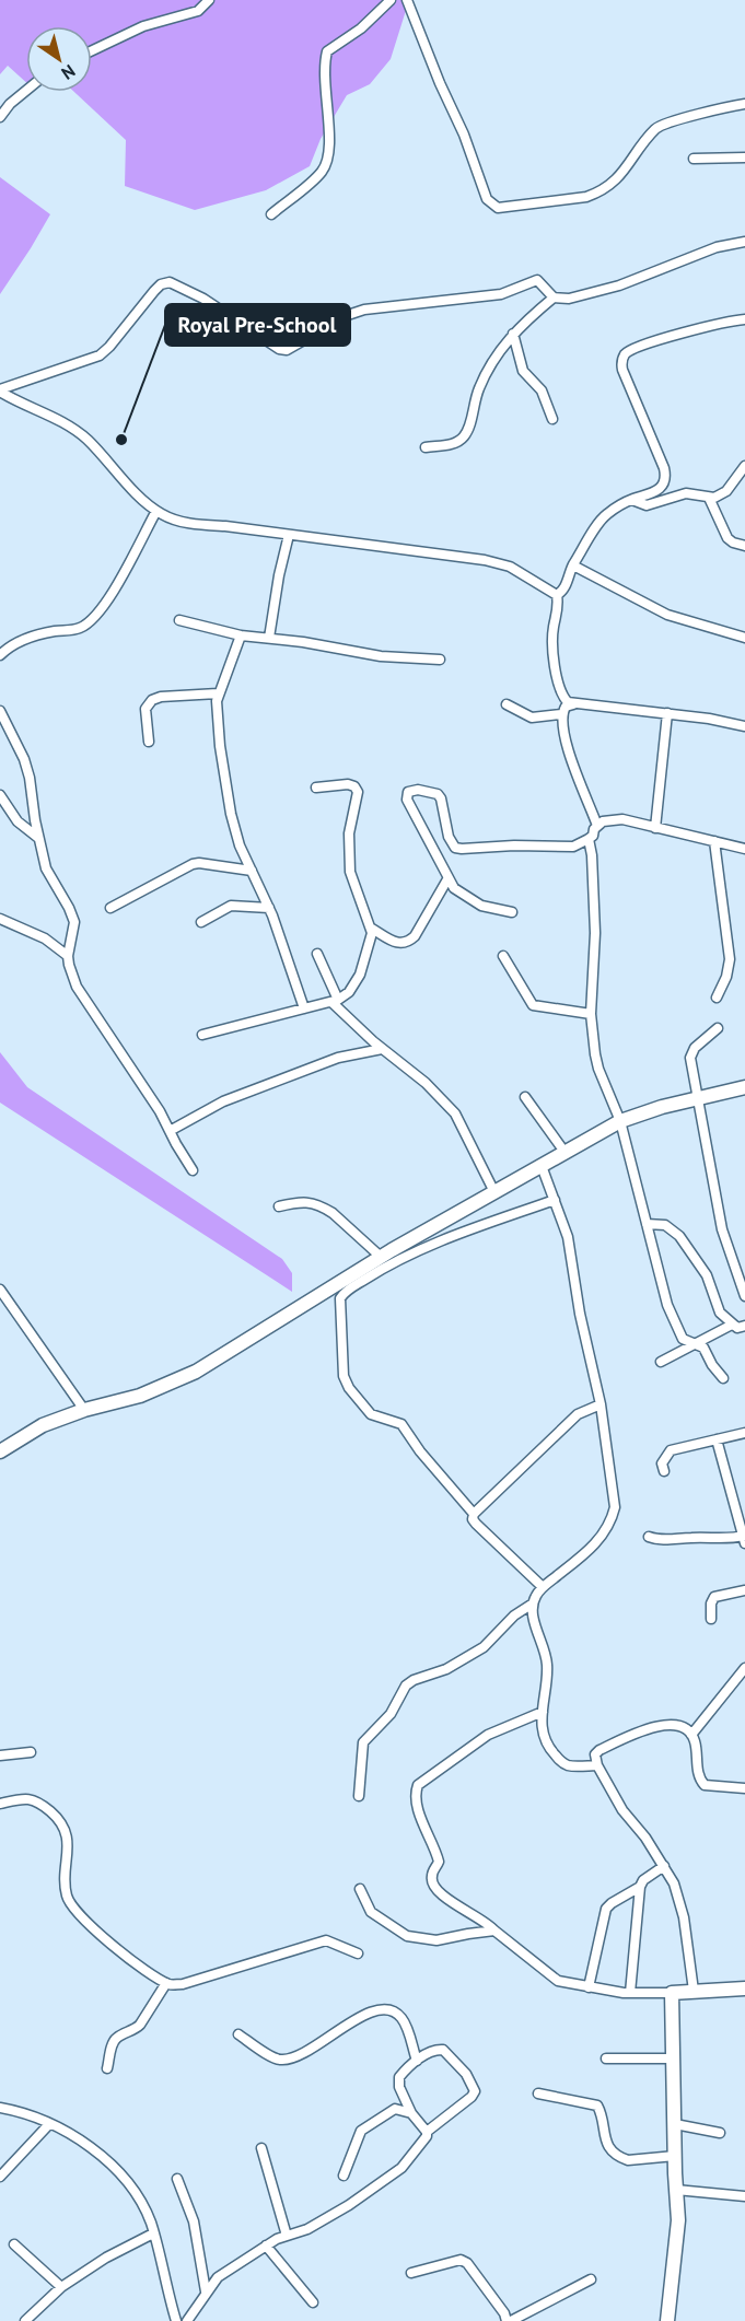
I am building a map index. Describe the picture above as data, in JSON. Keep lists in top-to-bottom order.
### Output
{
  "places": ["Royal Pre-School"],
  "north": "bottom right"
}
